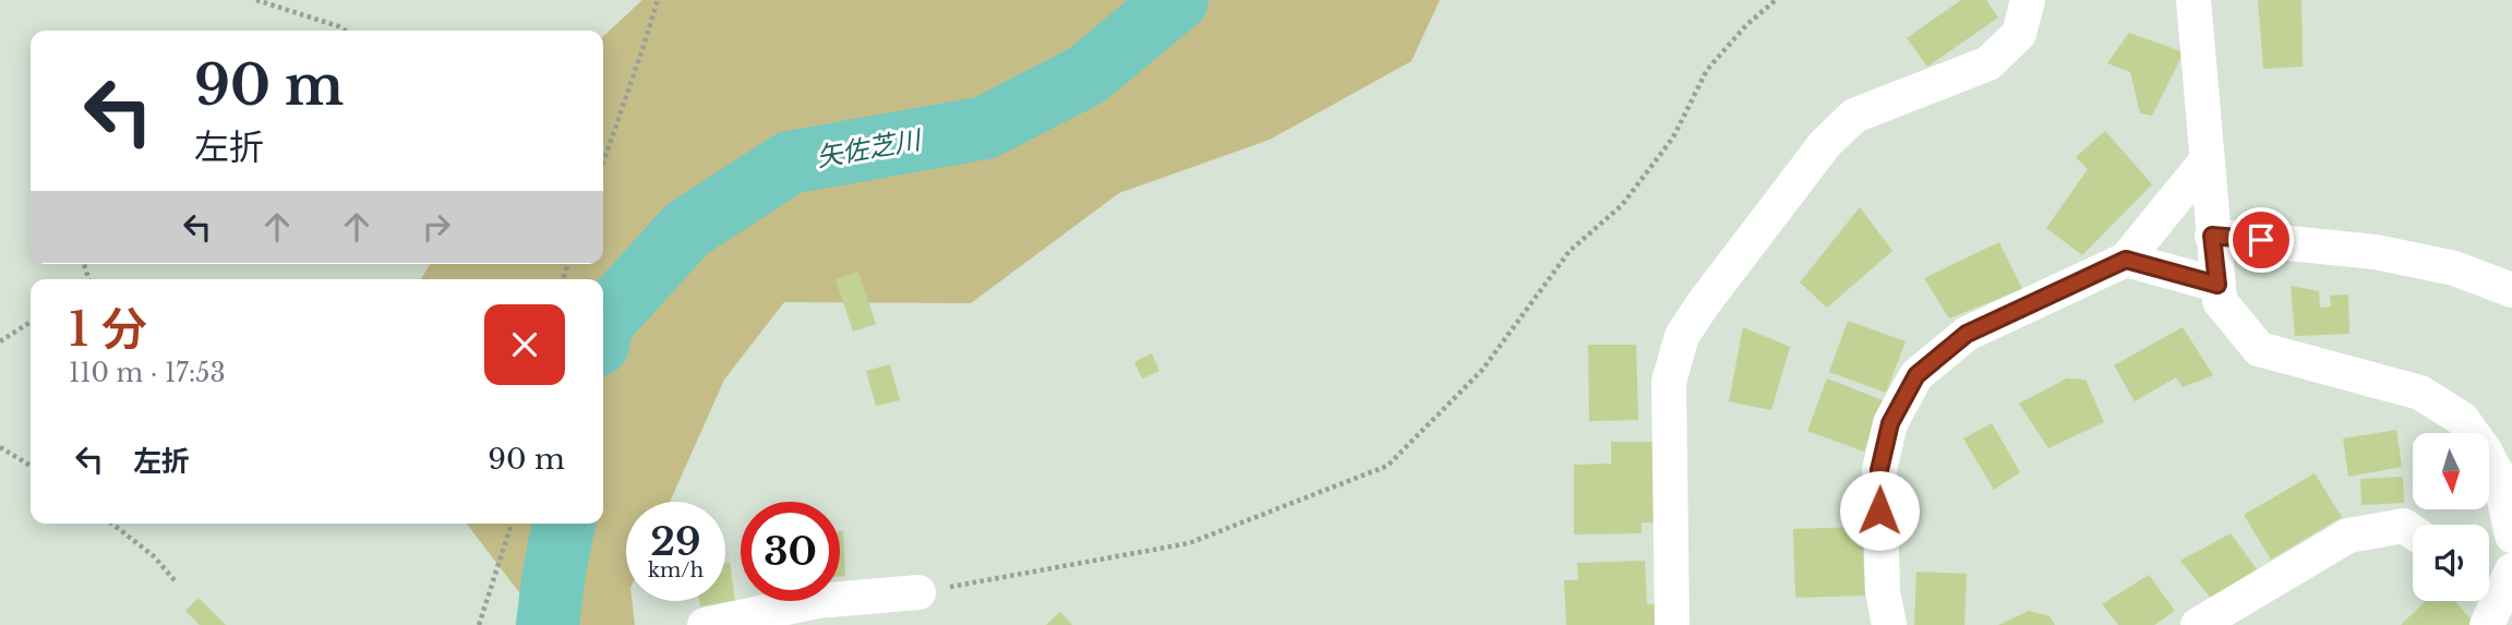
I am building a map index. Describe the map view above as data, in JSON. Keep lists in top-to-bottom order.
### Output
{
  "water": ["矢佐芝川"],
  "north": "bottom",
  "page": {
    "turn": ["90 m", "左折"],
    "heading": ["1 分", "110 m · 17:53"],
    "list": [
      {
        "name": "左折",
        "value": "90 m"
      }
    ],
    "speed": "29 km/h",
    "limit": "30"
  }
}
